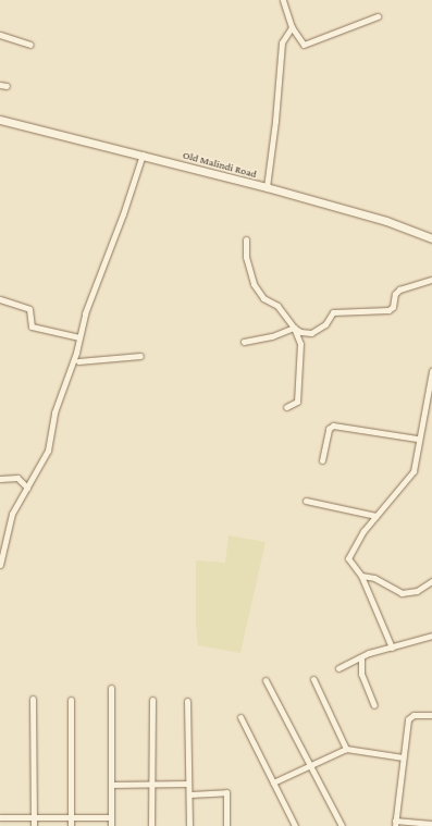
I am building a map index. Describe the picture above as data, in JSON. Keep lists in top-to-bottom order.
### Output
{
  "streets": {
    "main road": ["Old Malindi Road"]
  }
}
